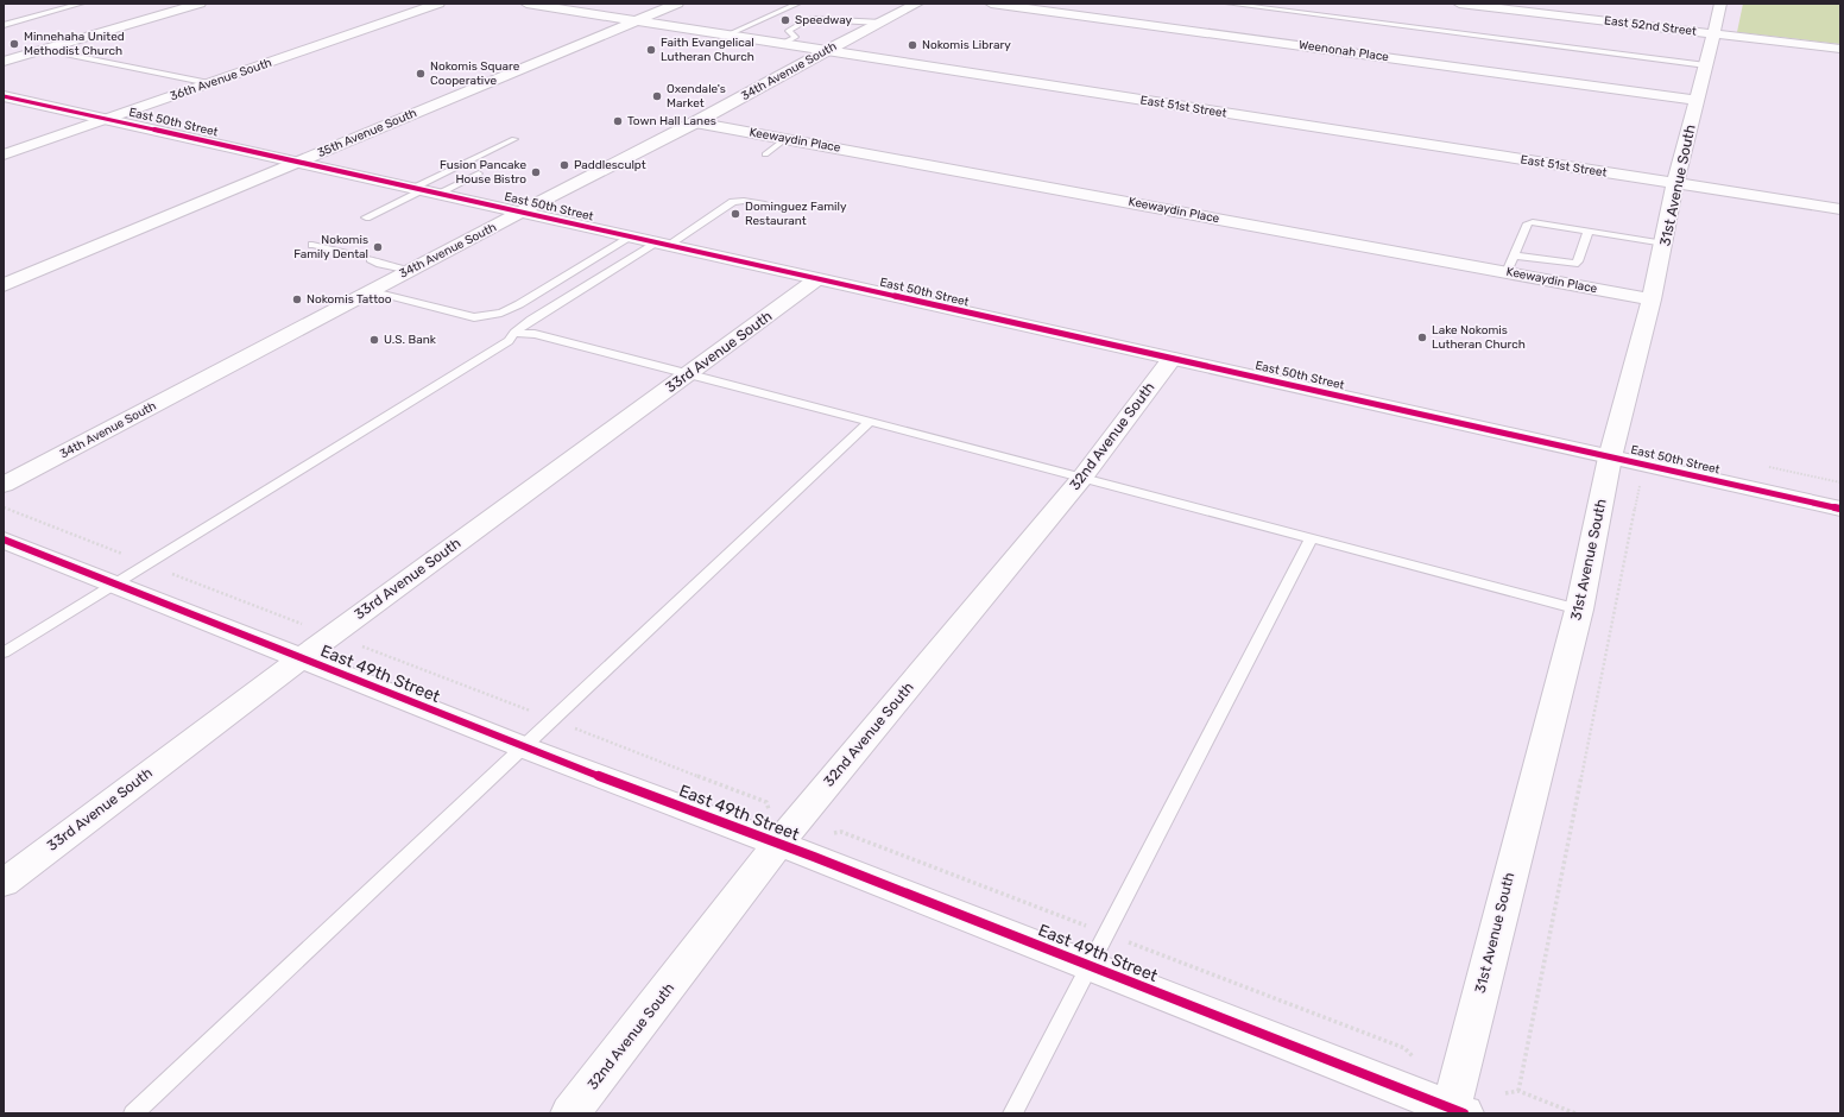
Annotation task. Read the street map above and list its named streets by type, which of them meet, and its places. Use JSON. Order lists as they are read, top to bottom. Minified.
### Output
{"streets":{"street":["East 52nd Street","Weenonah Place","34th Avenue South","36th Avenue South","East 51st Street","East 50th Street","35th Avenue South","Keewaydin Place","31st Avenue South","33rd Avenue South","32nd Avenue South","East 49th Street"]},"crossings":[["East 52nd Street","31st Avenue South"],["Weenonah Place","31st Avenue South"],["34th Avenue South","East 51st Street"],["34th Avenue South","East 50th Street"],["34th Avenue South","Keewaydin Place"],["36th Avenue South","East 50th Street"],["East 51st Street","35th Avenue South"],["East 51st Street","31st Avenue South"],["East 50th Street","35th Avenue South"],["East 50th Street","31st Avenue South"],["East 50th Street","33rd Avenue South"],["East 50th Street","32nd Avenue South"],["Keewaydin Place","31st Avenue South"],["31st Avenue South","East 49th Street"],["33rd Avenue South","East 49th Street"],["32nd Avenue South","East 49th Street"]],"places":["Speedway","Minnehaha United Methodist Church","Nokomis Library","Faith Evangelical Lutheran Church","Nokomis Square Cooperative","Oxendale's Market","Town Hall Lanes","Paddlesculpt","Fusion Pancake House Bistro","Dominguez Family Restaurant","Nokomis Family Dental","Nokomis Tattoo","Lake Nokomis Lutheran Church","U.S. Bank"]}
